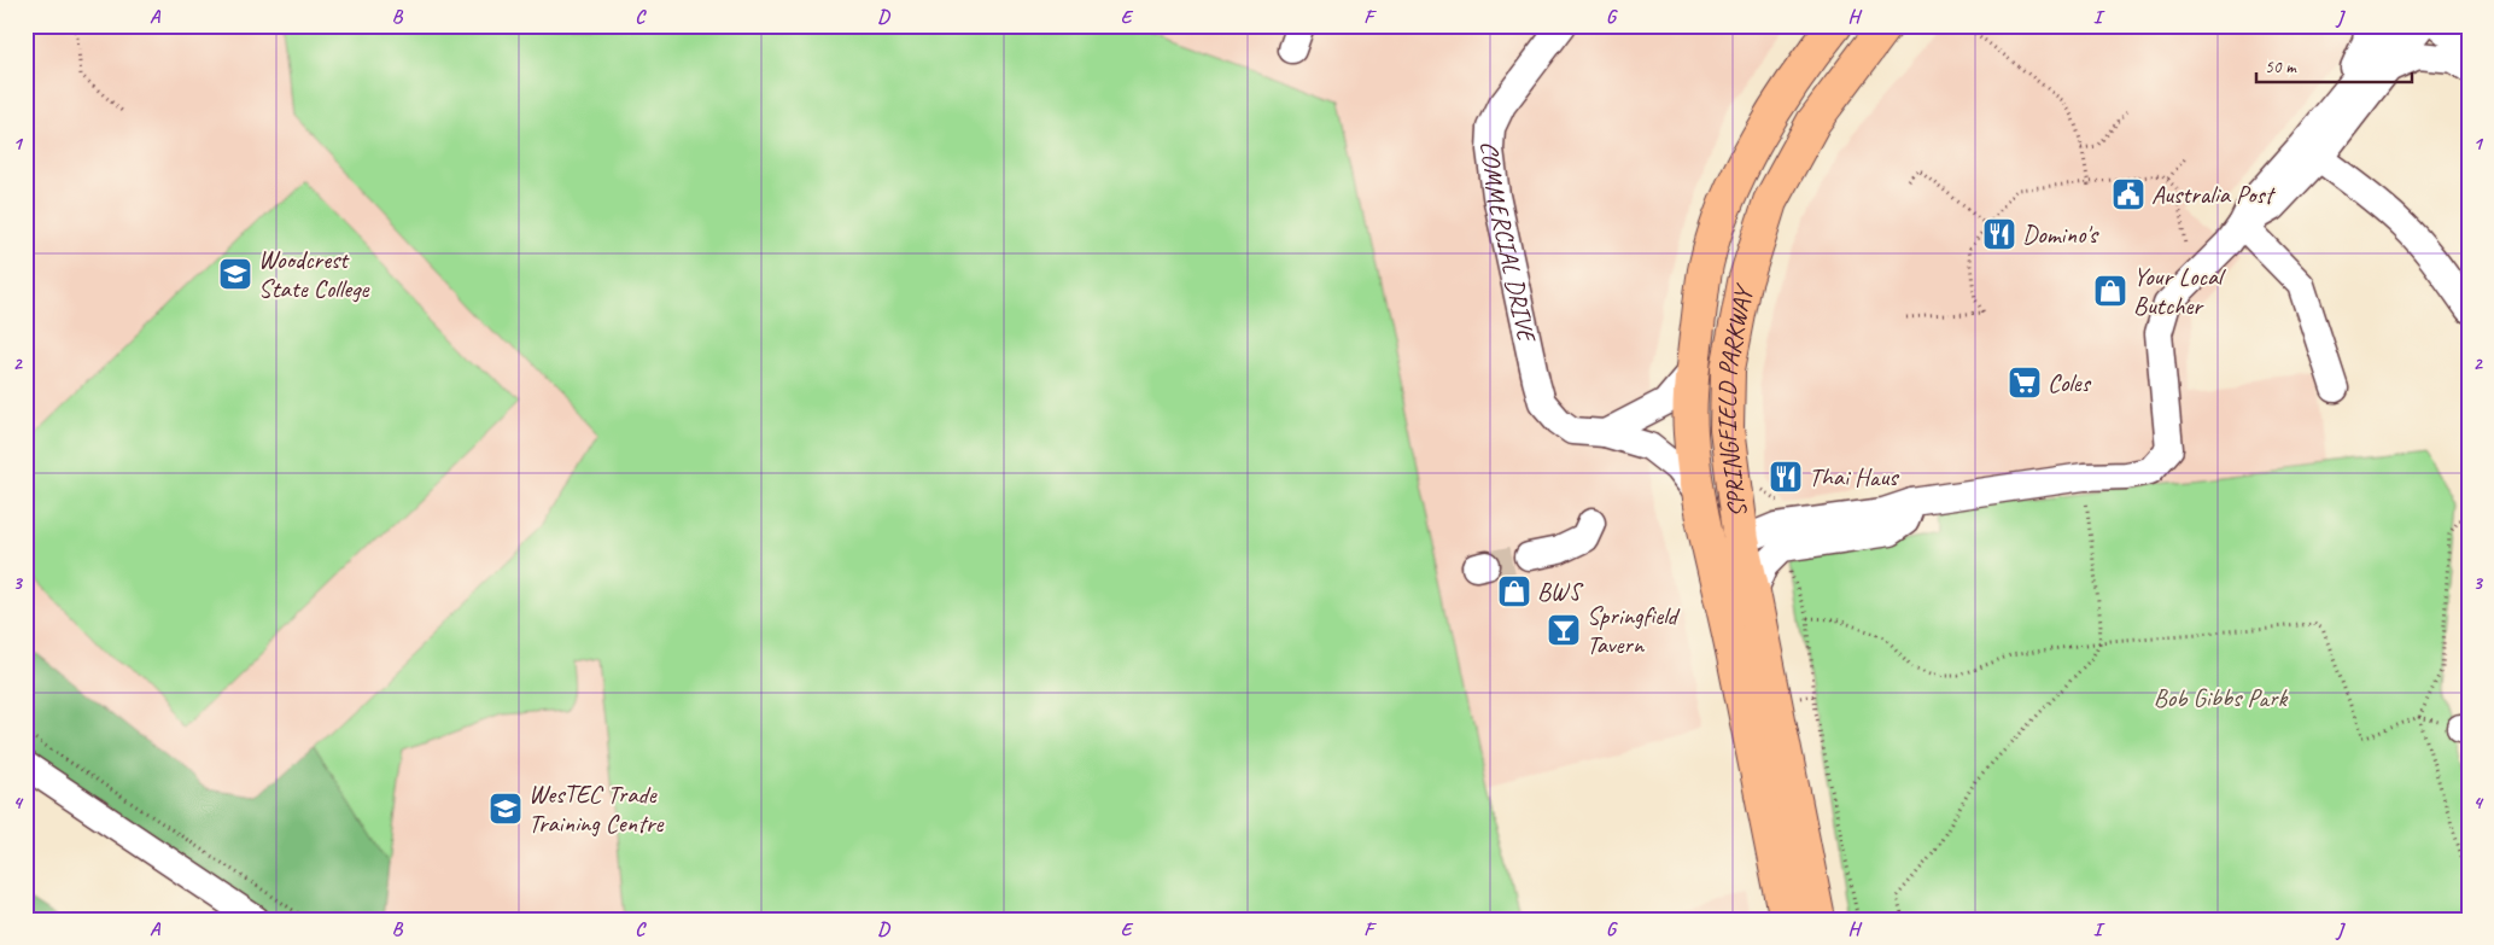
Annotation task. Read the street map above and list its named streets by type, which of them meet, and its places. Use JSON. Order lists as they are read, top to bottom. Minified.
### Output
{"streets":{"main road":["SPRINGFIELD PARKWAY"],"street":["COMMERCIAL DRIVE"]},"crossings":[["COMMERCIAL DRIVE","SPRINGFIELD PARKWAY"]],"parks":["Bob Gibbs Park"],"places":{"public building":["Australia Post"],"restaurant":["Domino's","Thai Haus"],"school or university":["Woodcrest State College","WesTEC Trade Training Centre"],"shop":["Your Local Butcher","BWS"],"supermarket":["Coles"],"bar":["Springfield Tavern"]},"scale_bar":"50 m","grid":{"columns":["A","B","C","D","E","F","G","H","I","J"],"rows":["1","2","3","4"]}}
